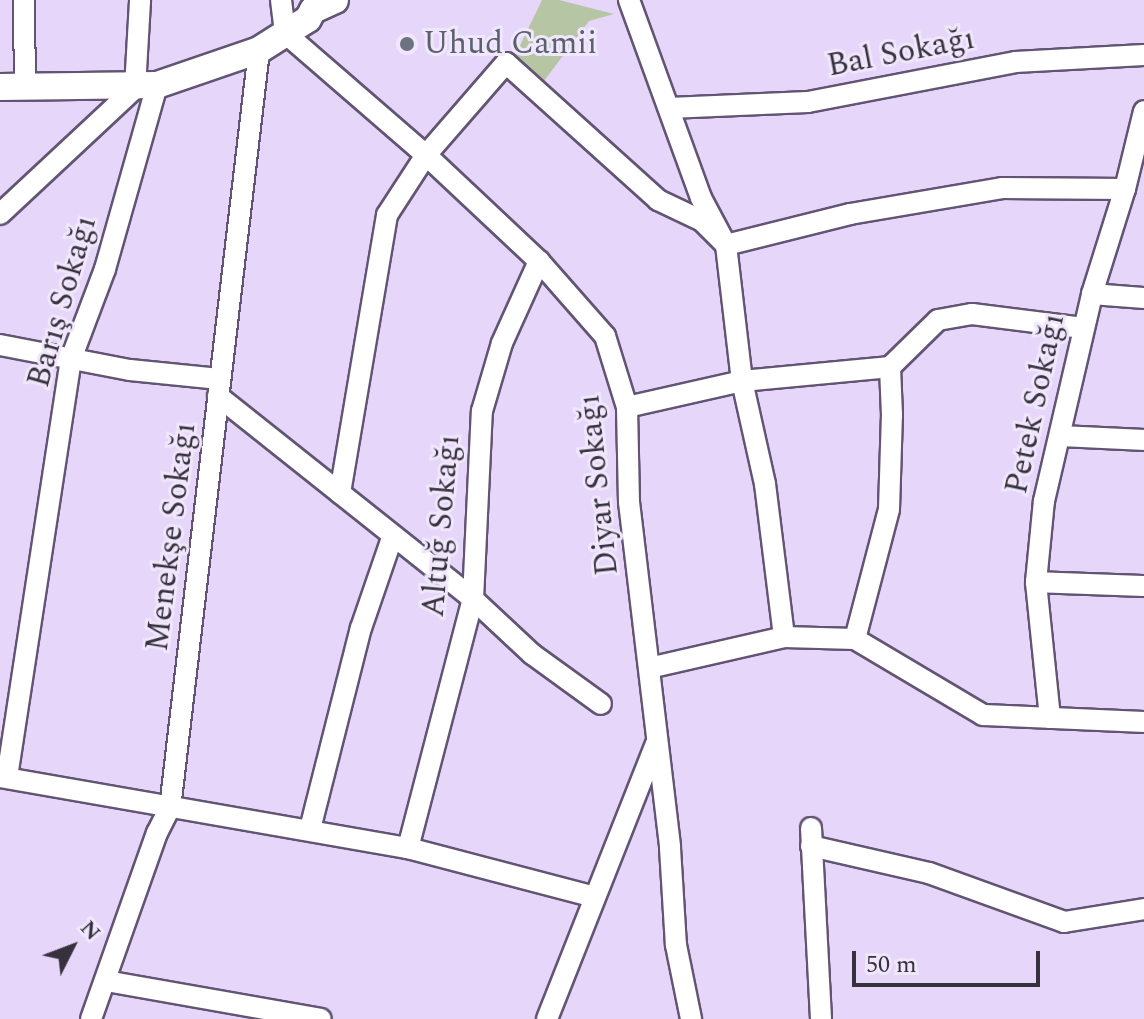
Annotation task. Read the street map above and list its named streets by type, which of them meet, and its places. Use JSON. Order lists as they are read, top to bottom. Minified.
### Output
{"streets":{"street":["Bal Sokağı","Barış Sokağı","Petek Sokağı","Diyar Sokağı","Altuğ Sokağı","Menekşe Sokağı"]},"crossings":[["Diyar Sokağı","Altuğ Sokağı"]],"places":["Uhud Camii"],"scale_bar":"50 m","north":"top right"}
